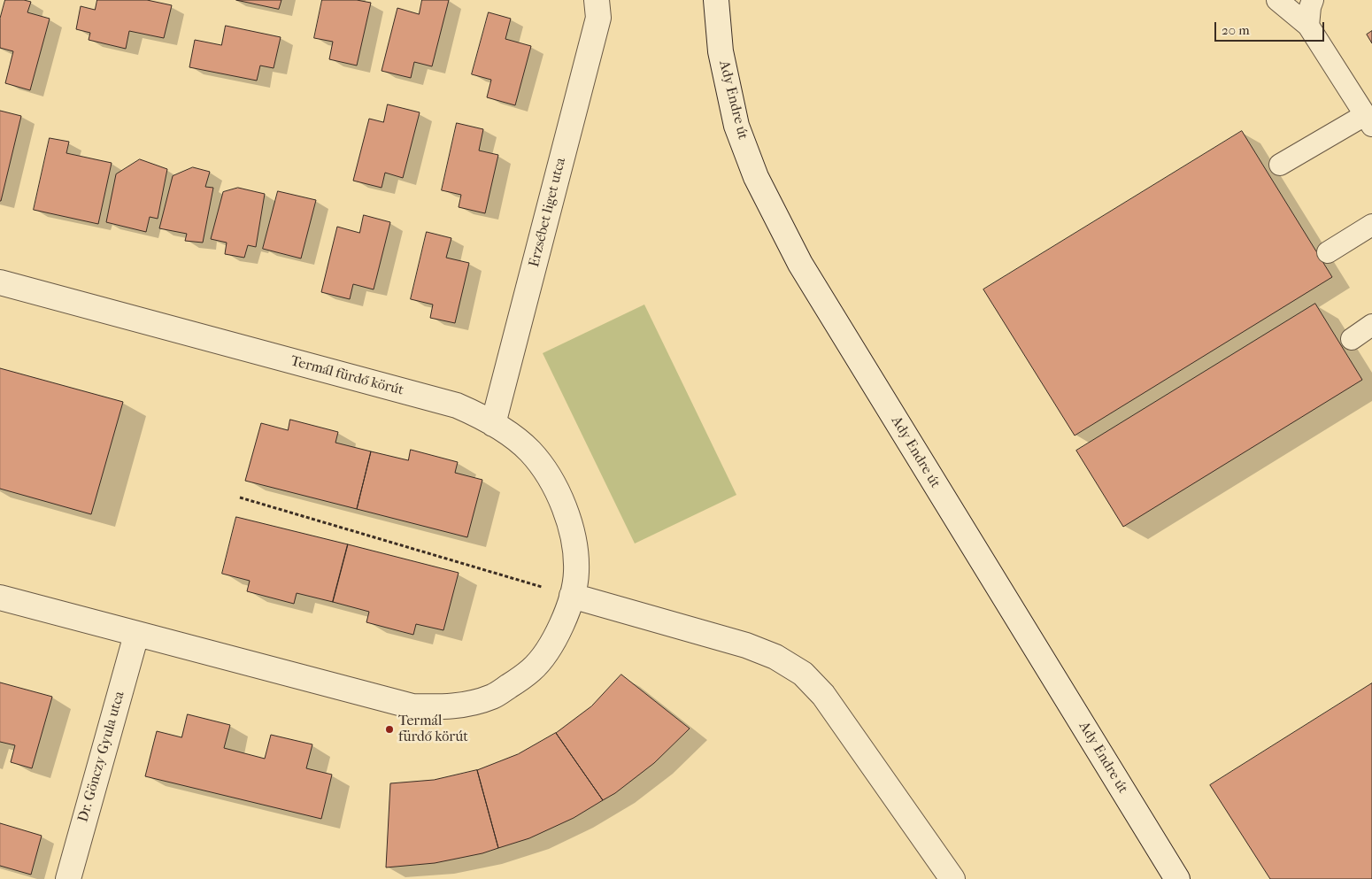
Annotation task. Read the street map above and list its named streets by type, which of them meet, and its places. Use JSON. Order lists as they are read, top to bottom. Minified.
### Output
{"streets":{"street":["Ady Endre út","Erzsébet liget utca","Termál fürdő körút","Dr. Gönczy Gyula utca"]},"crossings":[["Erzsébet liget utca","Termál fürdő körút"],["Termál fürdő körút","Dr. Gönczy Gyula utca"]],"places":["Termál fürdő körút"],"scale_bar":"20 m"}
